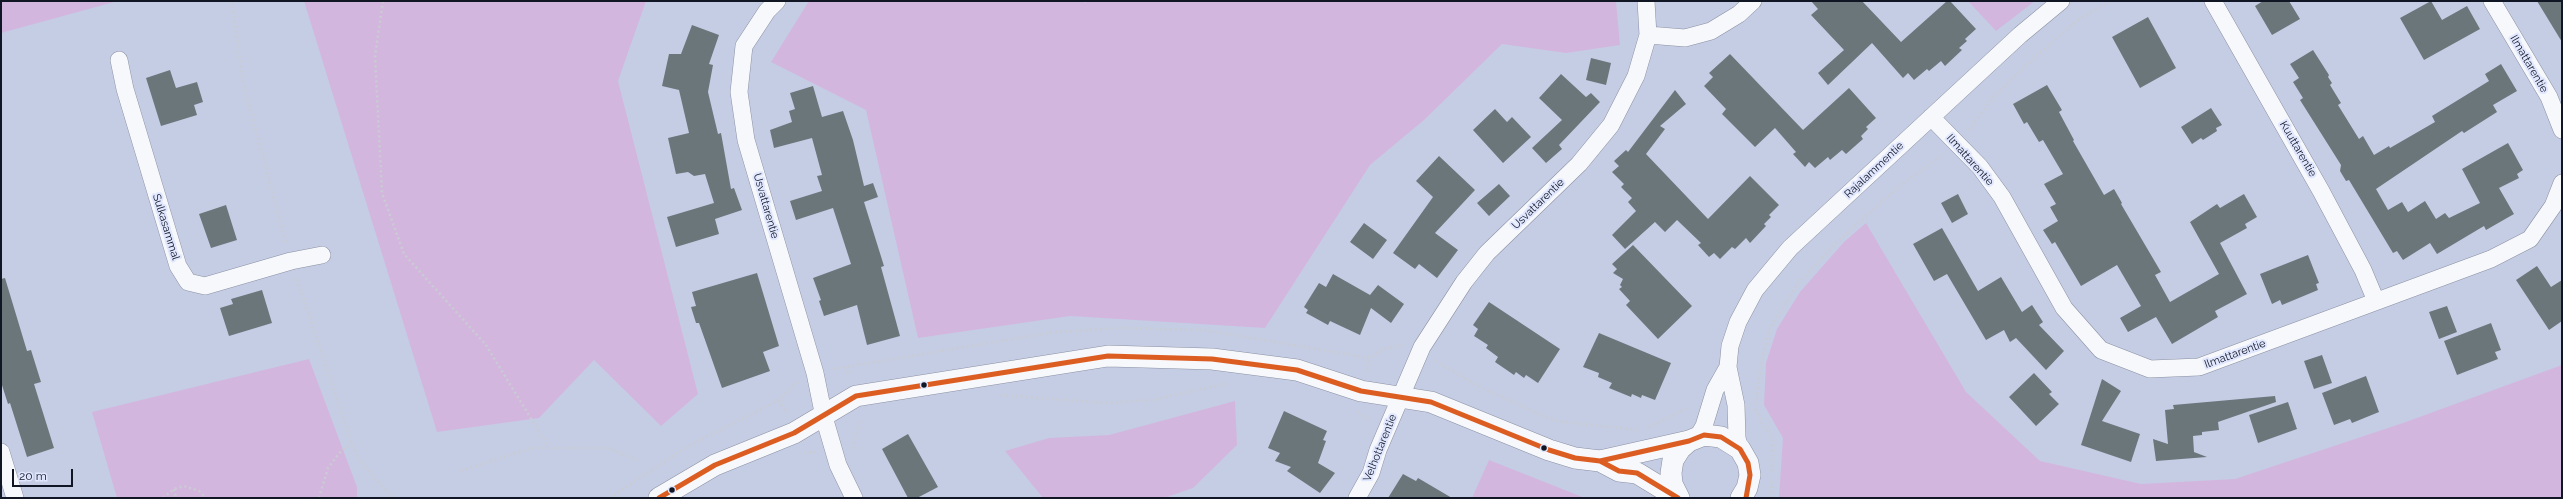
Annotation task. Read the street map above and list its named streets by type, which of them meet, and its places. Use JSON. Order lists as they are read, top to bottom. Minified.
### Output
{"streets":{"street":["Ilmattarentie","Kuuttarentie","Rajalammentie","Usvattarentie","Sulkasammal","Velhottarentie"]},"crossings":[["Ilmattarentie","Kuuttarentie"],["Ilmattarentie","Rajalammentie"],["Usvattarentie","Velhottarentie"]],"scale_bar":"20 m"}
